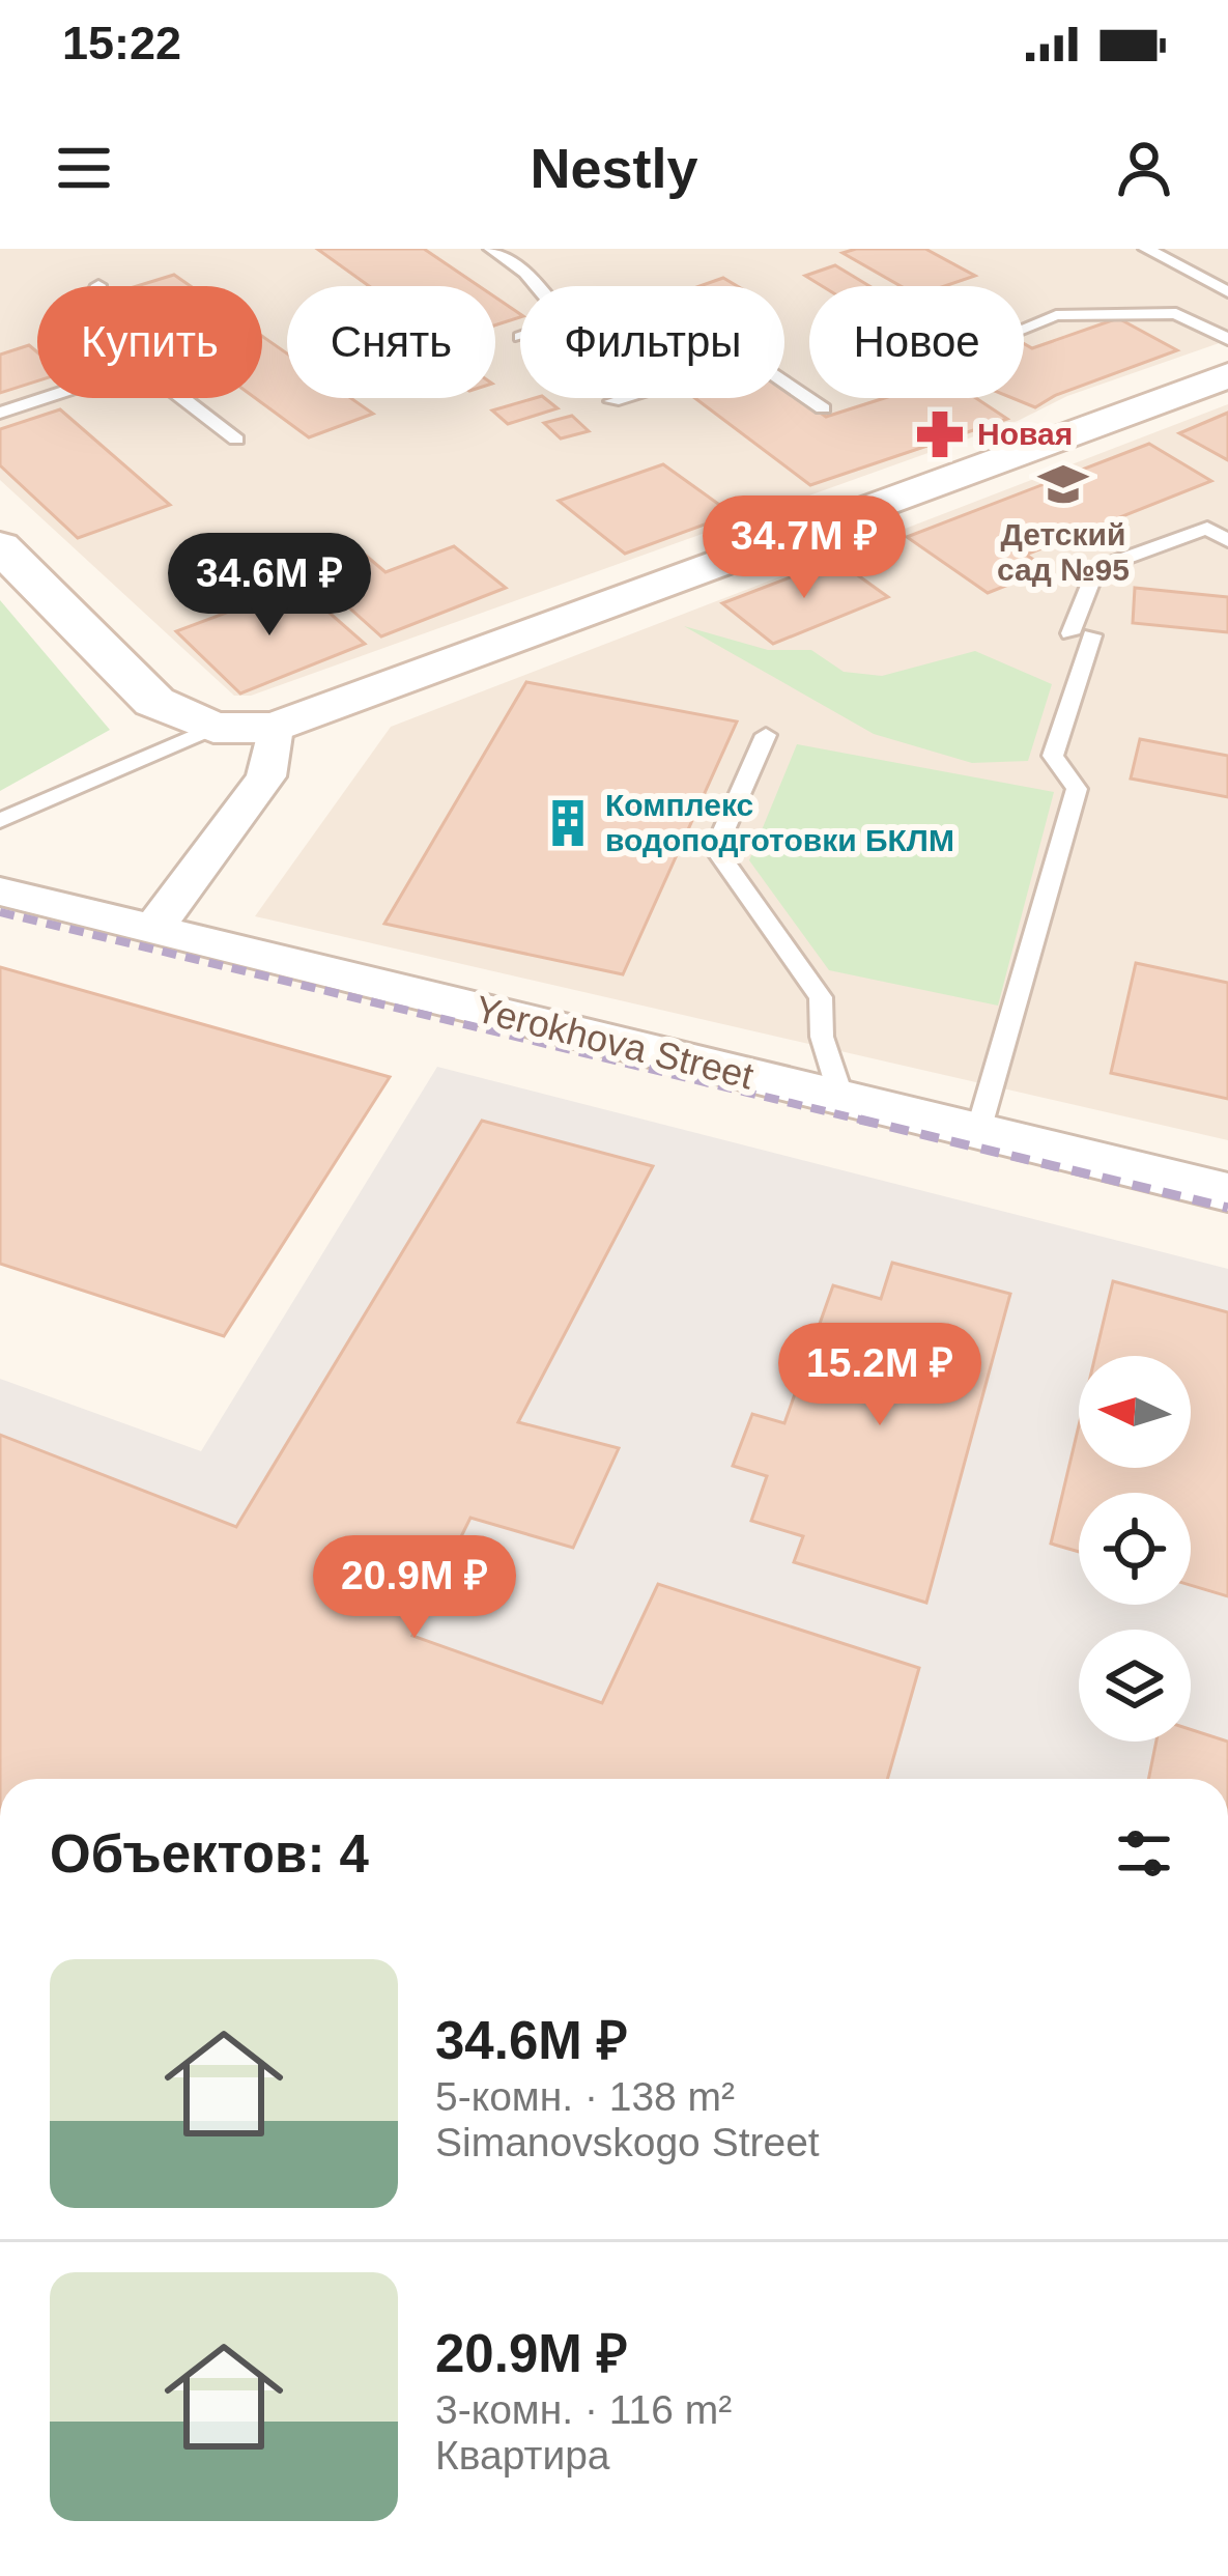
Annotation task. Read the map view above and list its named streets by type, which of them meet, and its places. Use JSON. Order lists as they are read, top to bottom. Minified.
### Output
{"streets":{"street":["Yerokhova Street"]},"places":{"pharmacy":["Новая"],"school or university":["Детский сад №95"],"building":["Комплекс водоподготовки БКЛМ"]},"north":"left","page":{"status":"15:22","header":"Nestly","chip":["Купить","Снять","Фильтры","Новое"],"price":["34.7M ₽","34.6M ₽","15.2M ₽","20.9M ₽"],"heading":"Объектов: 4","list":[{"name":"34.6M ₽","note":"5-комн. · 138 m² · Simanovskogo Street"},{"name":"20.9M ₽","note":"3-комн. · 116 m² · Квартира"}]}}
